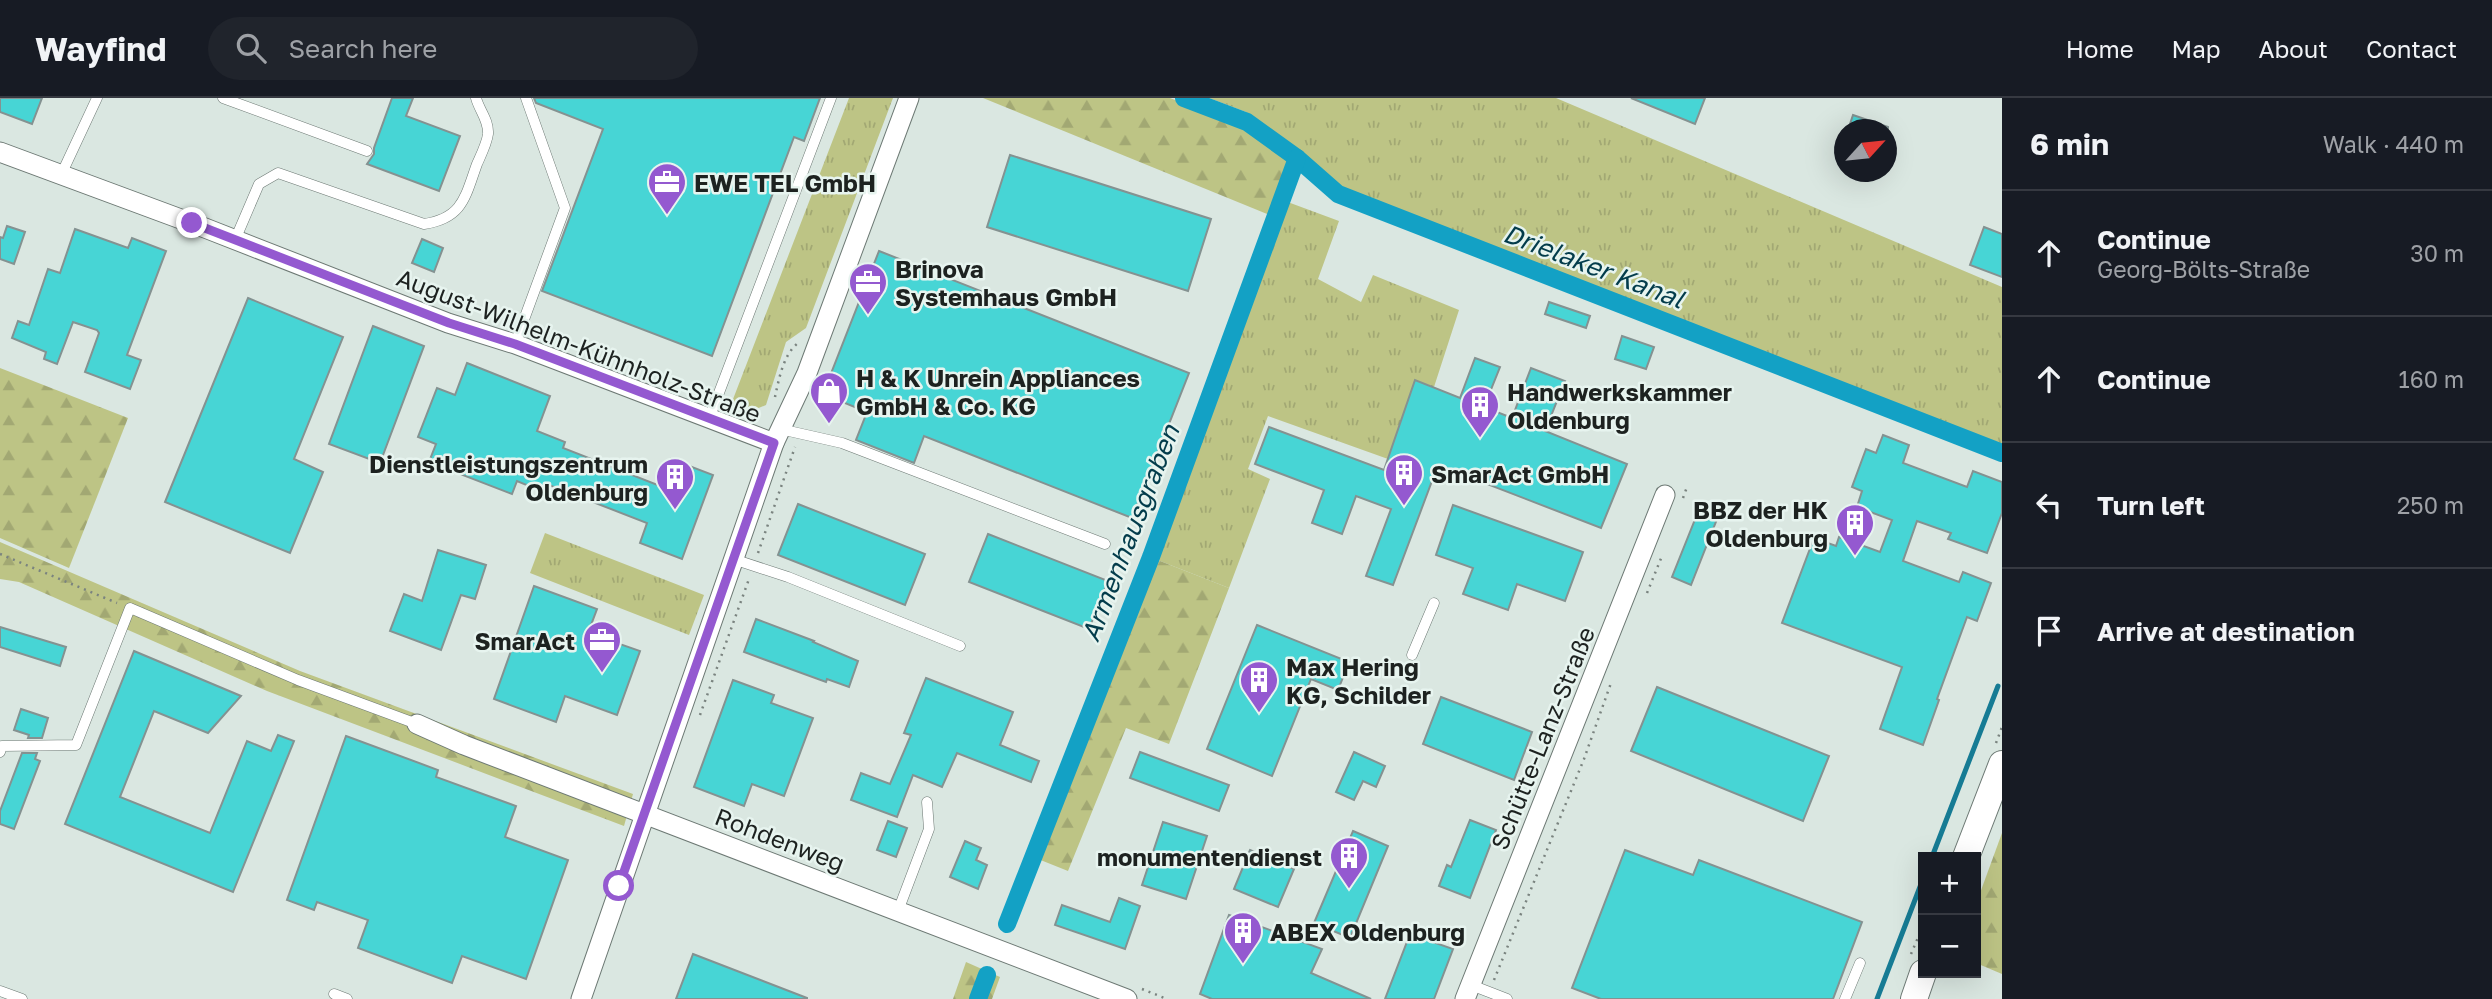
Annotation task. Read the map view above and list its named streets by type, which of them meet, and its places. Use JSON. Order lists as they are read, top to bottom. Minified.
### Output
{"streets":{"street":["August-Wilhelm-Kühnholz-Straße","Schütte-Lanz-Straße","Rohdenweg"]},"crossings":[["August-Wilhelm-Kühnholz-Straße","Rohdenweg"]],"water":["Drielaker Kanal","Armenhausgraben"],"places":{"office":["EWE TEL GmbH","Brinova Systemhaus GmbH","SmarAct"],"shop":["H & K Unrein Appliances GmbH & Co. KG"],"building":["Handwerkskammer Oldenburg","SmarAct GmbH","Dienstleistungszentrum Oldenburg","BBZ der HK Oldenburg","Max Hering KG, Schilder","monumentendienst","ABEX Oldenburg"]},"north":"top right","page":{"header":"Wayfind","search":"Search here","nav":["Home","Map","About","Contact"],"heading":["6 min","Walk · 440 m"],"list":[["Continue","Georg-Bölts-Straße","30 m"],["Continue","160 m"],["Turn left","250 m"],"Arrive at destination"],"map_buttons":["+","−"]}}
